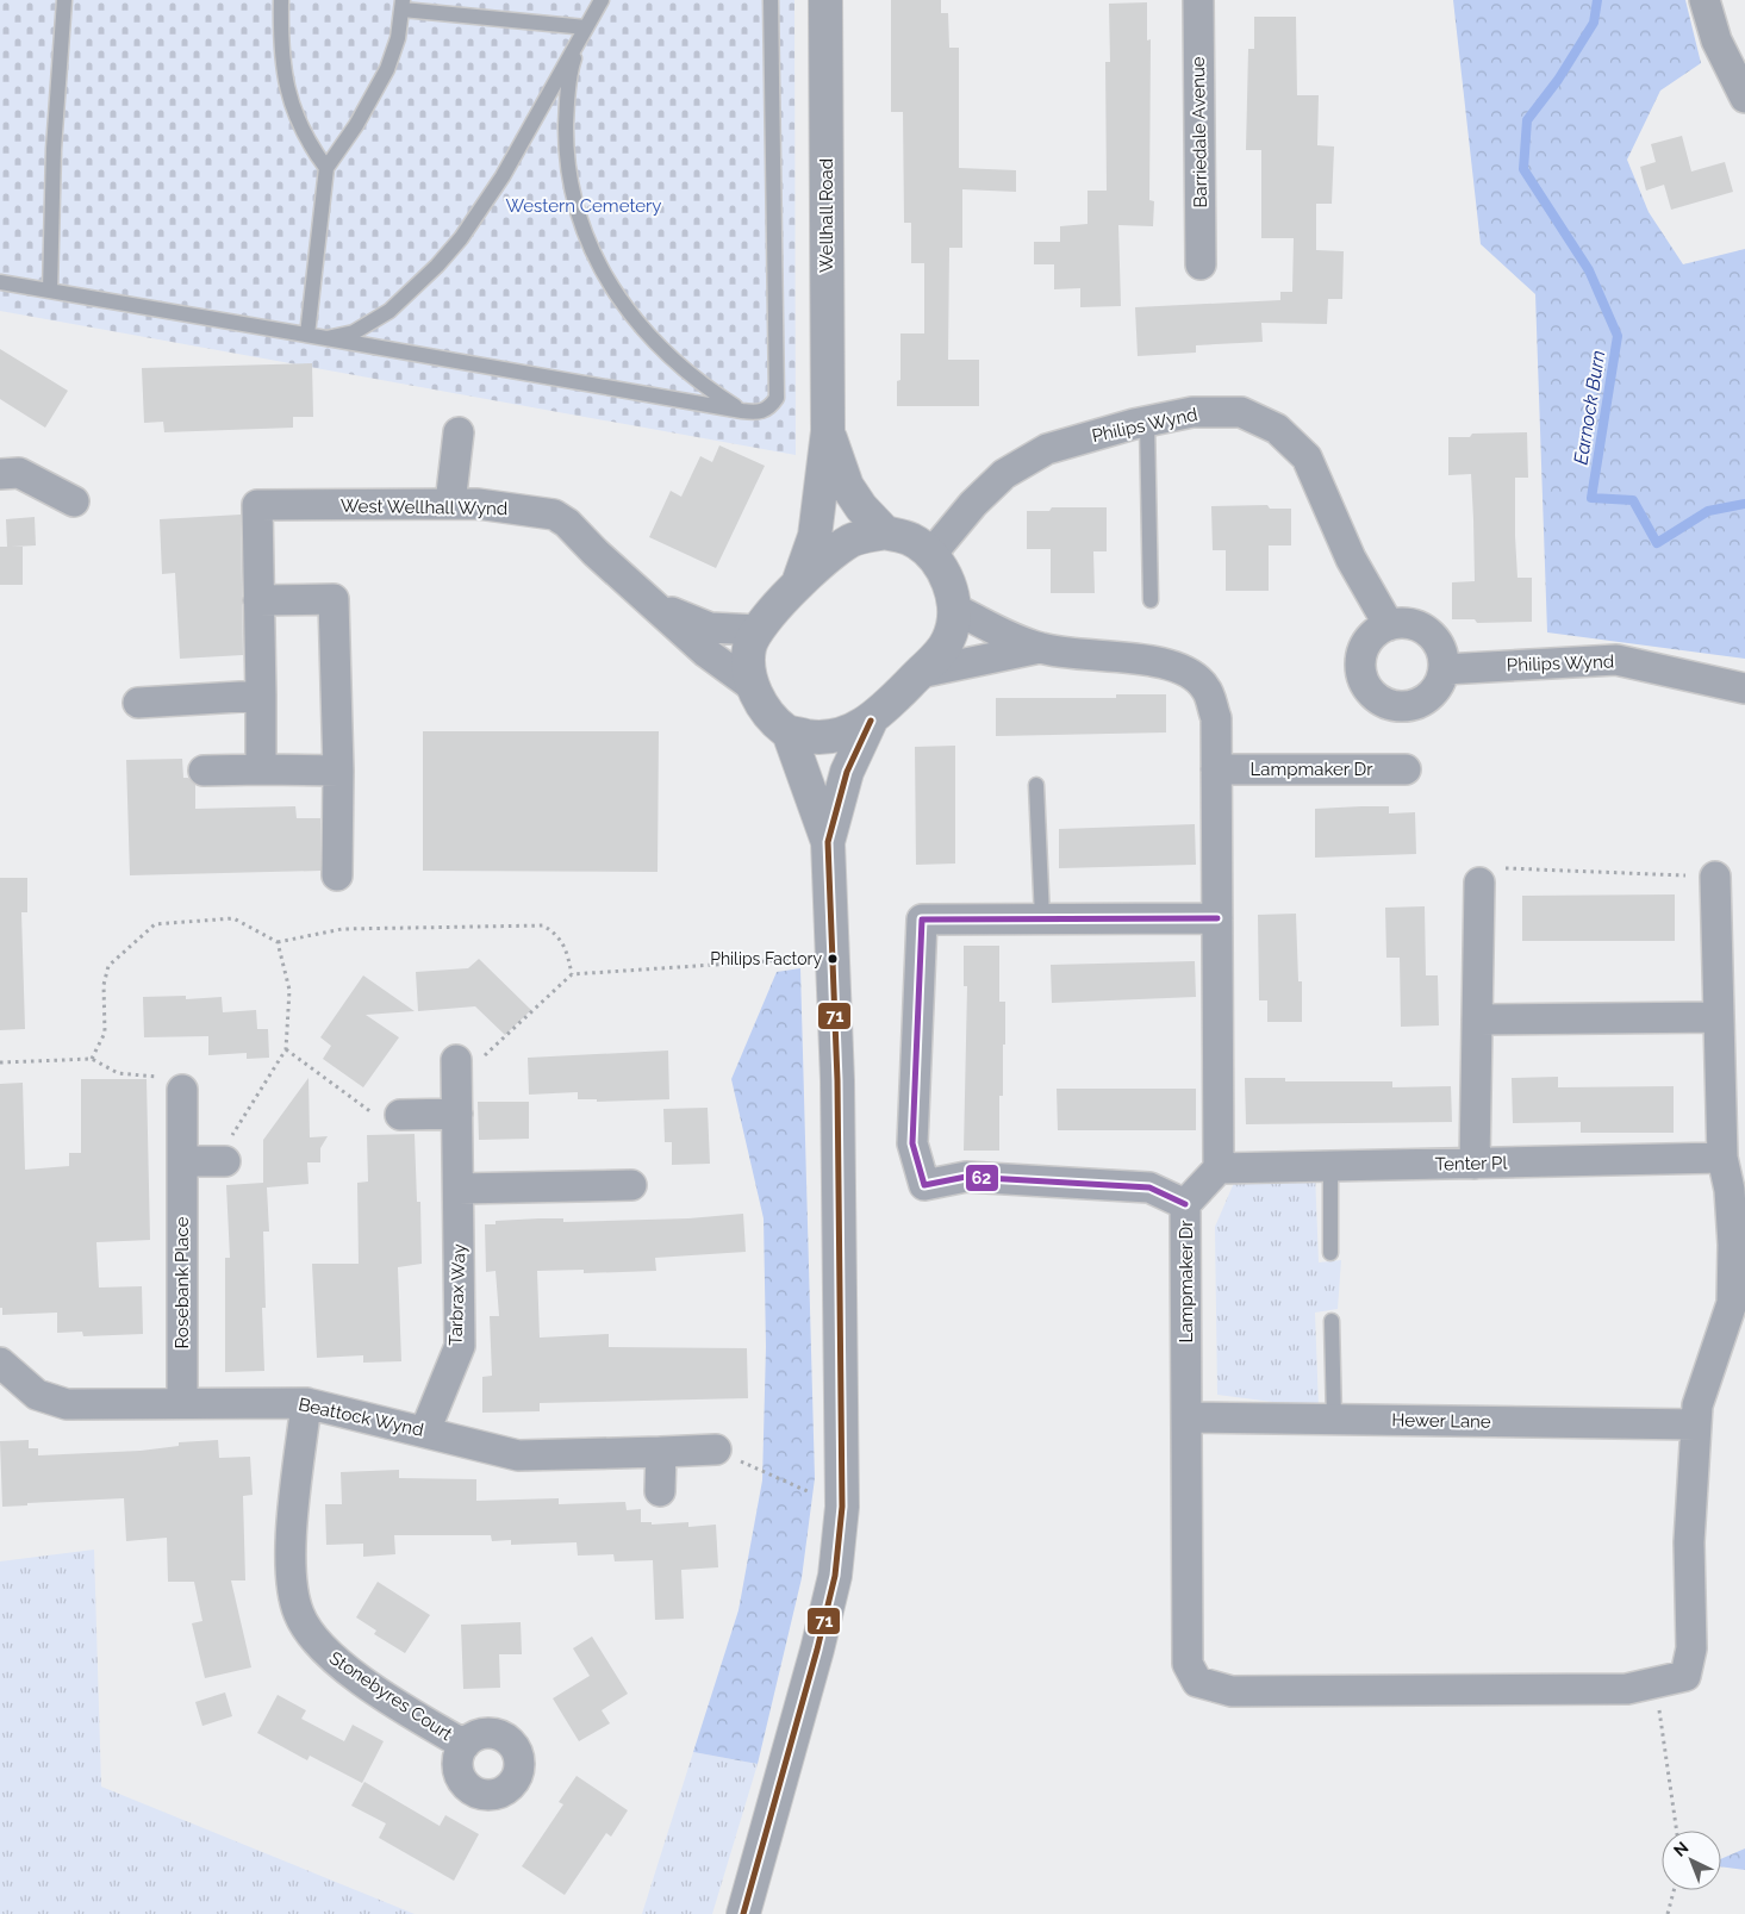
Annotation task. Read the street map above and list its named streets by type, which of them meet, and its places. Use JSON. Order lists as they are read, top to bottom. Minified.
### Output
{"streets":{"street":["Barriedale Avenue","Wellhall Road","Philips Wynd","West Wellhall Wynd","Lampmaker Dr","Tenter Pl","Rosebank Place","Tarbrax Way","Beattock Wynd","Hewer Lane","Stonebyres Court"]},"crossings":[["Wellhall Road","Philips Wynd"],["Wellhall Road","West Wellhall Wynd"],["Philips Wynd","West Wellhall Wynd"],["Lampmaker Dr","Tenter Pl"],["Lampmaker Dr","Hewer Lane"],["Rosebank Place","Beattock Wynd"],["Tarbrax Way","Beattock Wynd"],["Beattock Wynd","Stonebyres Court"]],"water":["Earnock Burn"],"parks":["Western Cemetery"],"places":["Philips Factory"],"lines":["transit line 71","transit line 62"],"north":"top left"}
